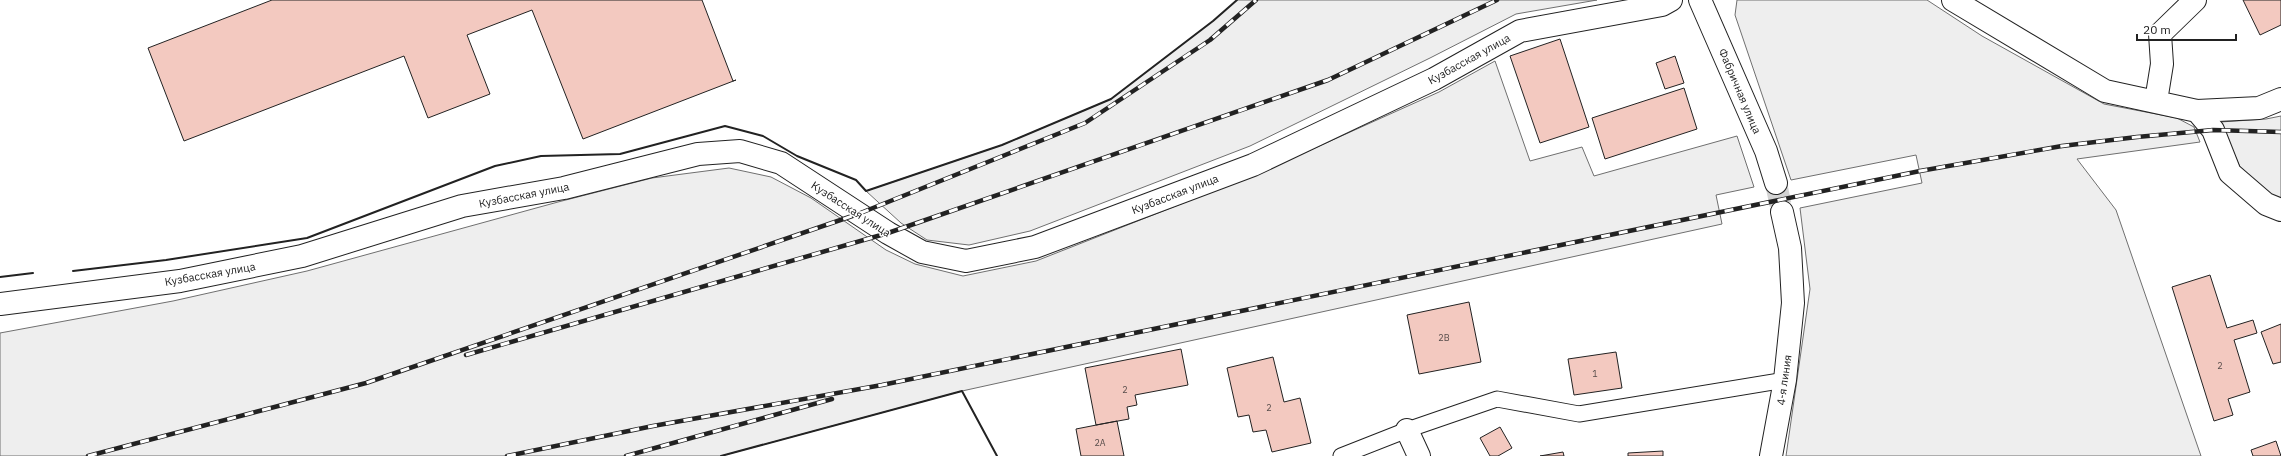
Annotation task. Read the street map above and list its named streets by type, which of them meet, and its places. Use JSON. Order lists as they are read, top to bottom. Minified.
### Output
{"streets":{"street":["Кузбасская улица","Фабричная улица","4-я линия"]},"house_numbers":["2В","2","1","2","2","2А"],"scale_bar":"20 m"}
